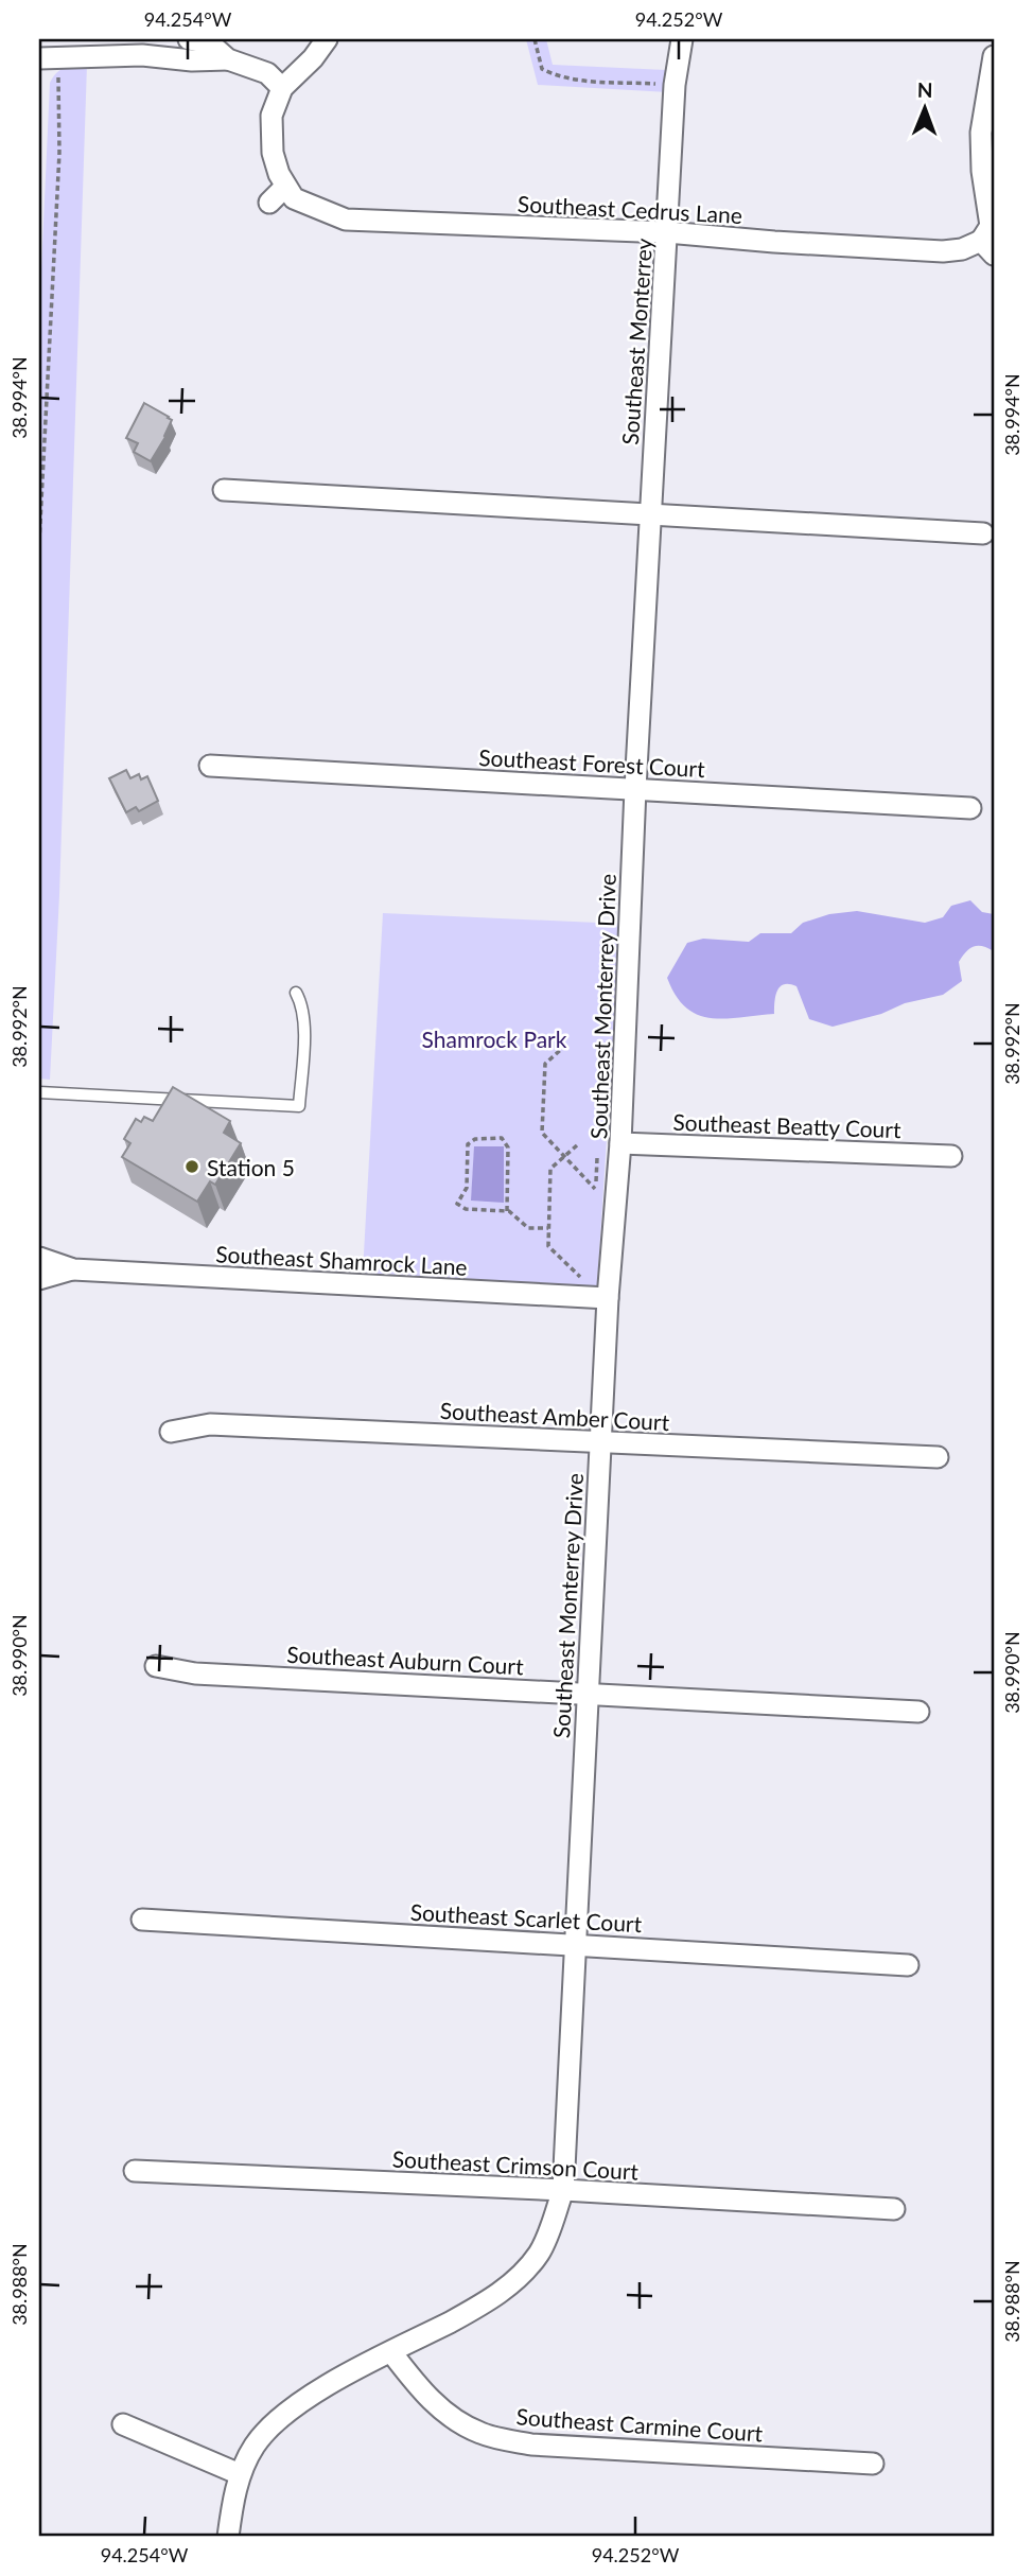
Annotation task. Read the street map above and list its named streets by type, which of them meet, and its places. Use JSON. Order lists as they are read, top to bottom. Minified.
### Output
{"streets":{"street":["Southeast Cedrus Lane","Southeast Monterrey","Southeast Forest Court","Southeast Monterrey Drive","Southeast Beatty Court","Southeast Shamrock Lane","Southeast Amber Court","Southeast Auburn Court","Southeast Scarlet Court","Southeast Crimson Court","Southeast Carmine Court"]},"crossings":[["Southeast Cedrus Lane","Southeast Monterrey"],["Southeast Monterrey","Southeast Monterrey Drive"],["Southeast Forest Court","Southeast Monterrey Drive"],["Southeast Monterrey Drive","Southeast Beatty Court"],["Southeast Monterrey Drive","Southeast Shamrock Lane"],["Southeast Monterrey Drive","Southeast Amber Court"],["Southeast Monterrey Drive","Southeast Auburn Court"],["Southeast Monterrey Drive","Southeast Scarlet Court"],["Southeast Monterrey Drive","Southeast Crimson Court"],["Southeast Monterrey Drive","Southeast Carmine Court"]],"parks":["Shamrock Park"],"places":["Station 5"],"north":"top","coordinates":["94.254°W","94.252°W","38.994°N","38.992°N","38.990°N","38.988°N"]}
